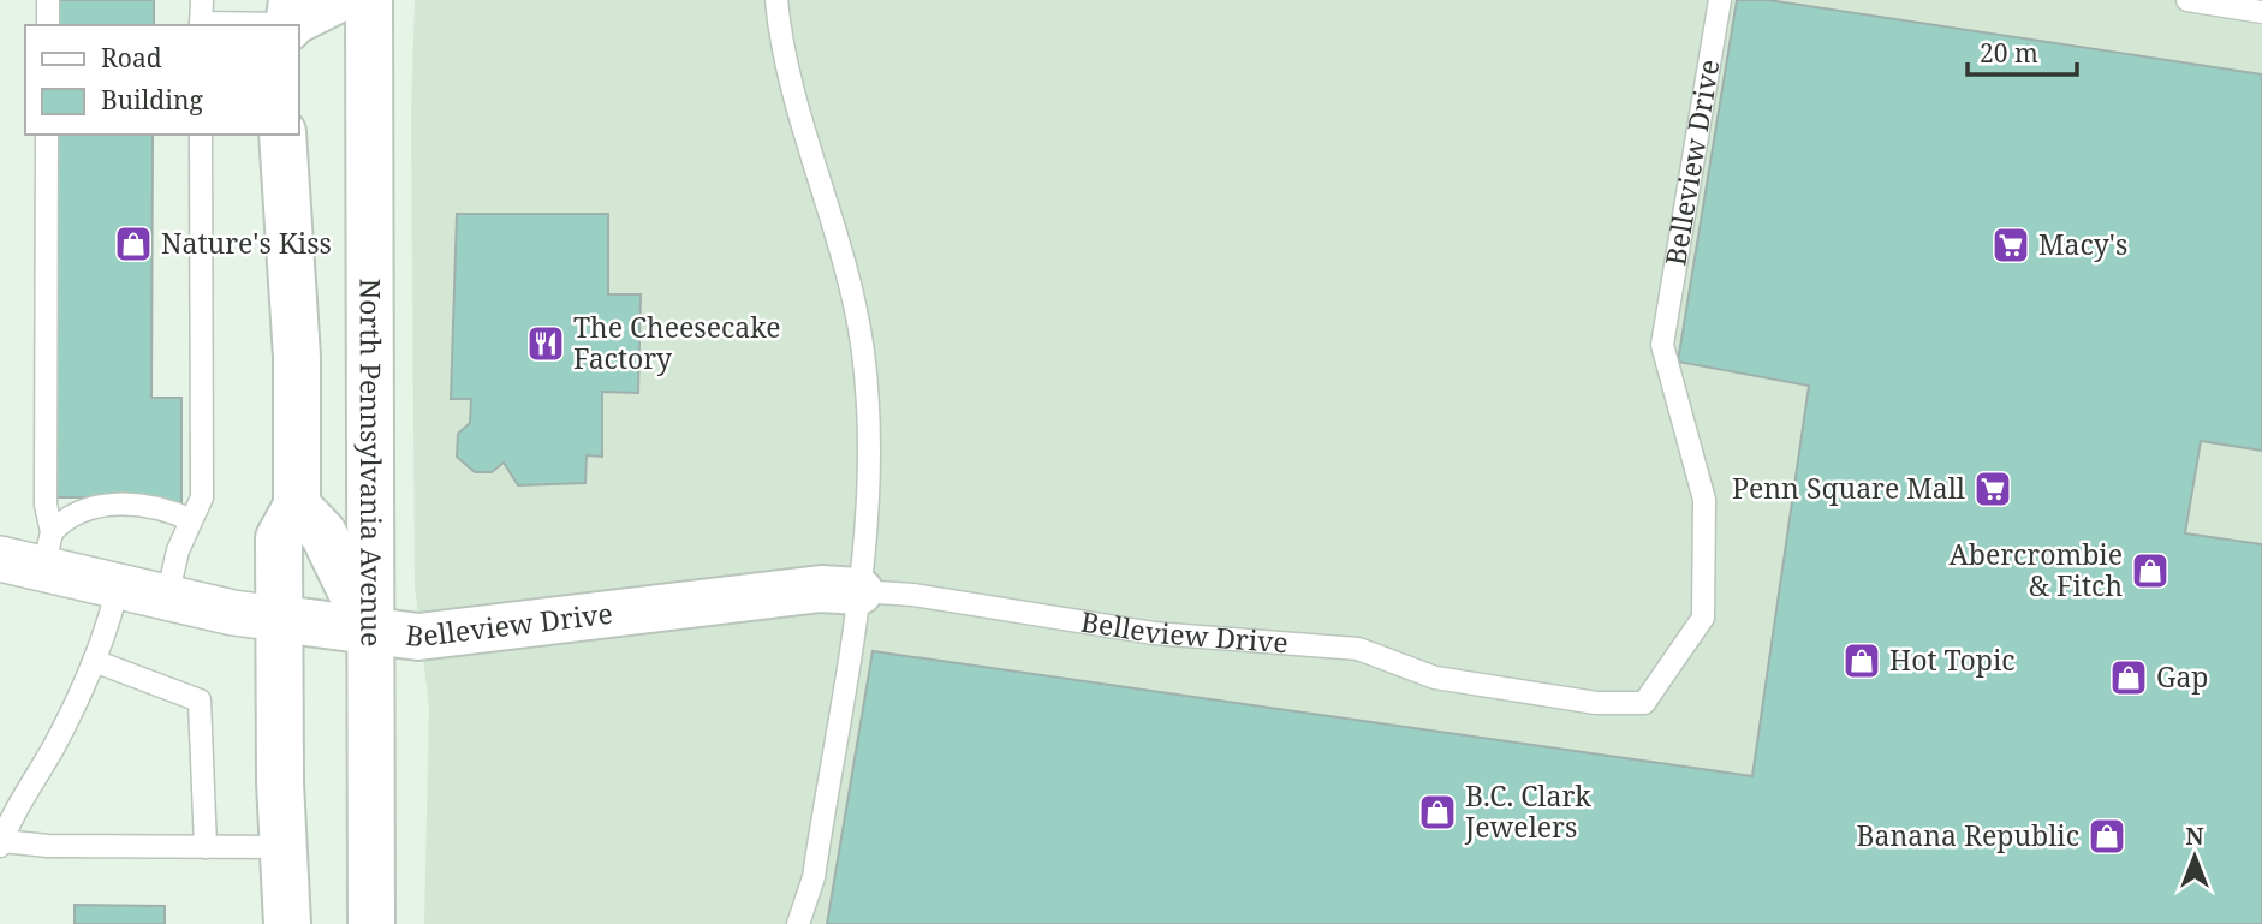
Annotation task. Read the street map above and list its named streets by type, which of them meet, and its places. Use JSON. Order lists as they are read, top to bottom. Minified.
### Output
{"streets":{"main road":["Belleview Drive","North Pennsylvania Avenue"]},"crossings":[["Belleview Drive","North Pennsylvania Avenue"]],"places":{"shop":["Nature's Kiss","Abercrombie & Fitch","Hot Topic","Gap","B.C. Clark Jewelers","Banana Republic"],"supermarket":["Macy's","Penn Square Mall"],"restaurant":["The Cheesecake Factory"]},"legend":["Road","Building"],"scale_bar":"20 m","north":"top"}
